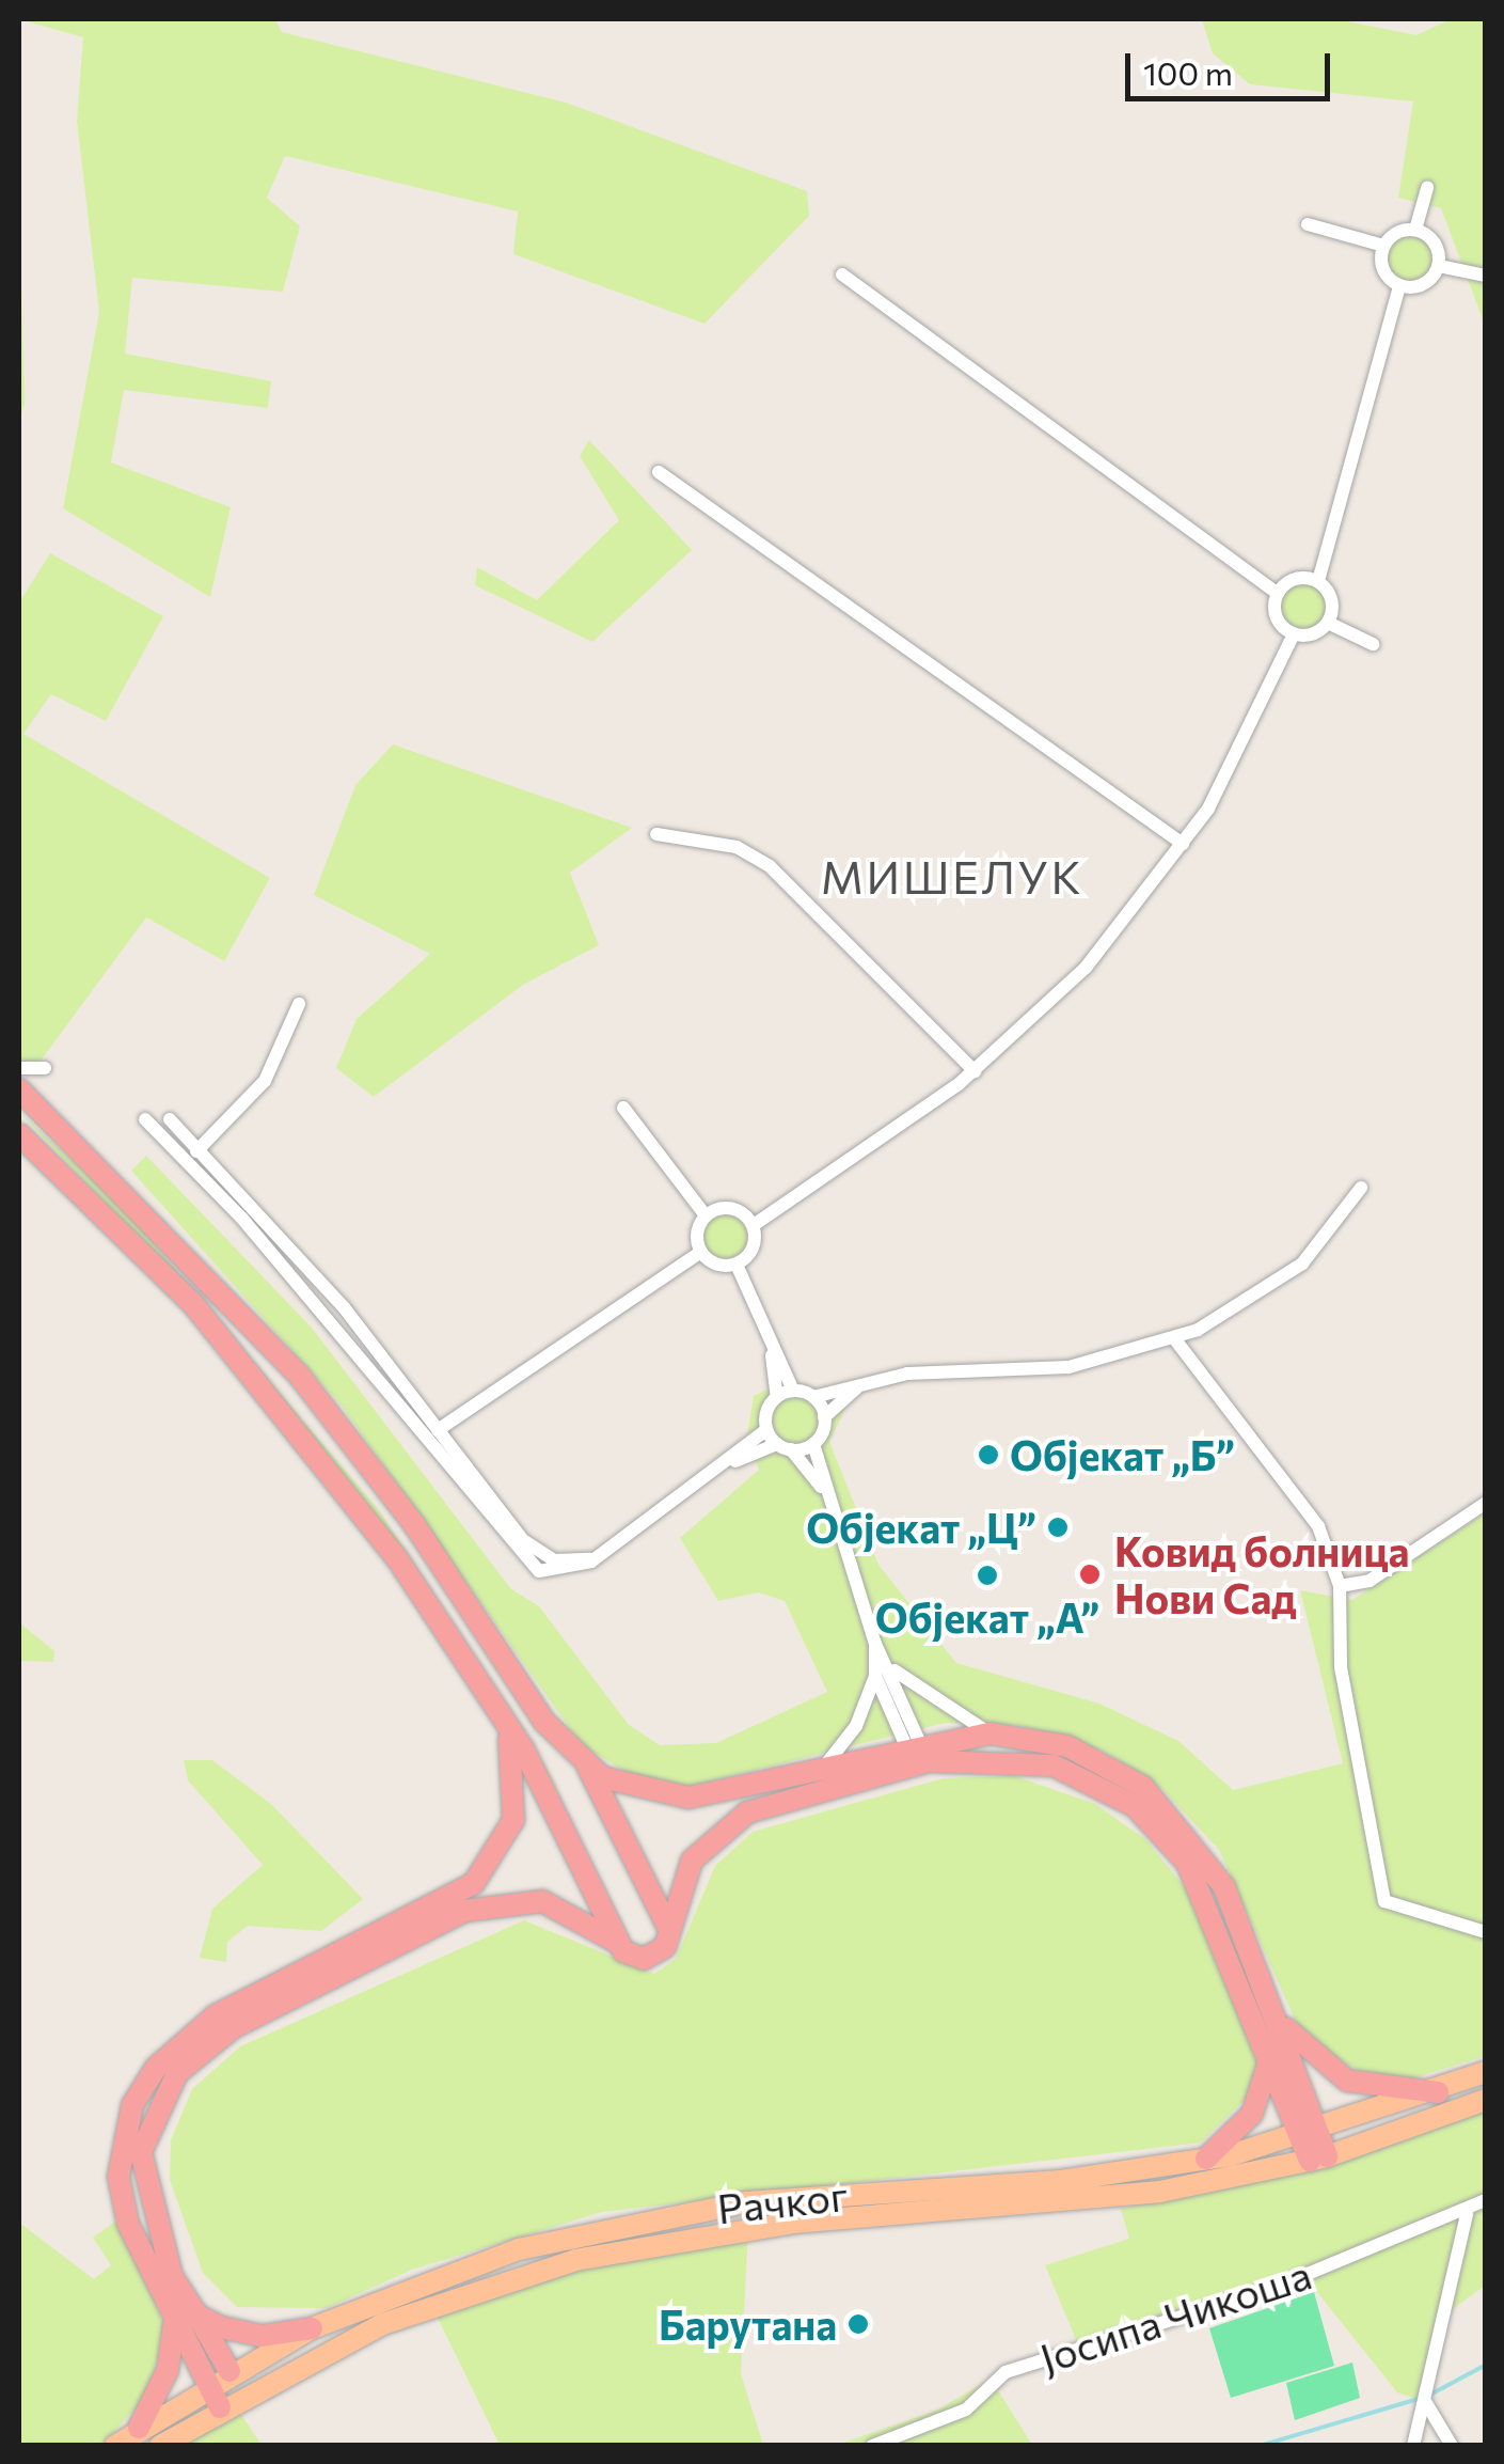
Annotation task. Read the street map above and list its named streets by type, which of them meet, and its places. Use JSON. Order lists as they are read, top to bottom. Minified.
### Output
{"streets":{"main road":["Рачког"],"street":["Јосипа Чикоша"]},"districts":["МИШЕЛУК"],"places":["Објекат „Б”","Објекат „Ц”","Ковид болница Нови Сад","Објекат „А”","Барутана"],"scale_bar":"100 m"}
